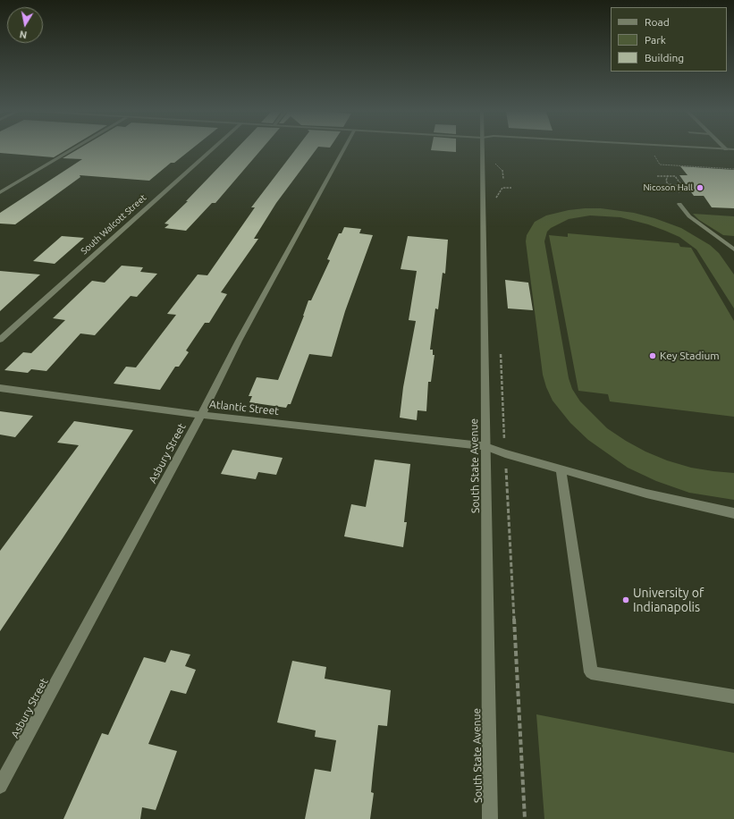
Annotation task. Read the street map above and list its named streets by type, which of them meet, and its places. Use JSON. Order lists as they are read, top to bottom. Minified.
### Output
{"streets":{"street":["South Walcott Street","Atlantic Street","Asbury Street","South State Avenue"]},"crossings":[["Atlantic Street","Asbury Street"],["Atlantic Street","South State Avenue"]],"places":["Nicoson Hall","Key Stadium","University of Indianapolis"],"legend":["Road","Park","Building"],"north":"bottom"}
